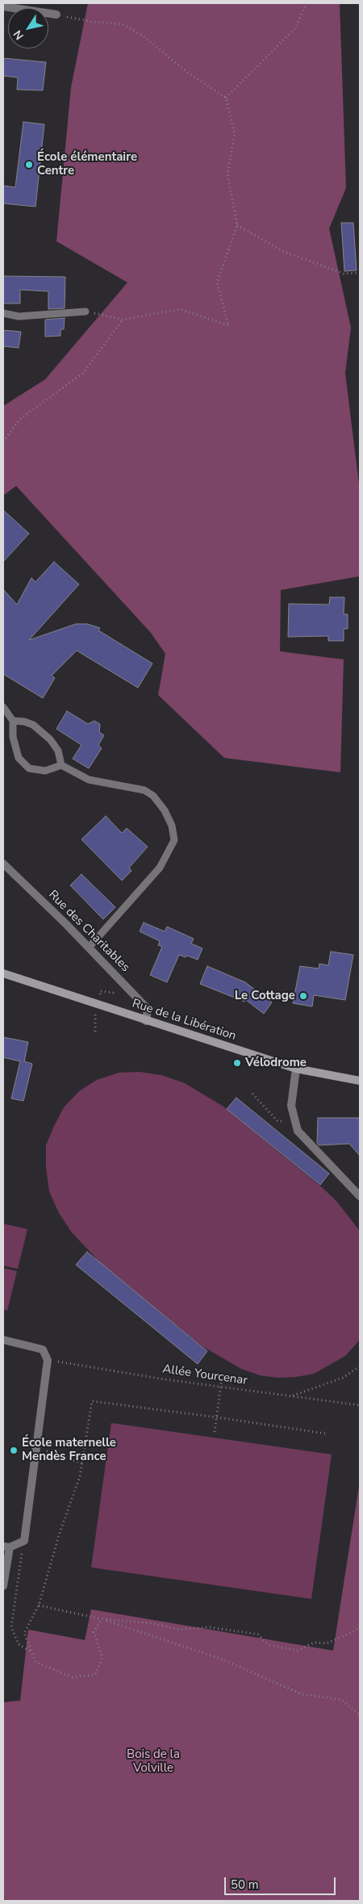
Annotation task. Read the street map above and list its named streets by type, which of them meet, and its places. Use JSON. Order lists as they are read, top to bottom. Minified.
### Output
{"streets":{"main road":["Rue de la Libération"],"street":["Rue des Charitables"],"path":["Allée Yourcenar"]},"crossings":[["Rue des Charitables","Rue de la Libération"]],"parks":["Bois de la Volville"],"places":["École élémentaire Centre","Le Cottage","Vélodrome","École maternelle Mendès France"],"scale_bar":"50 m","north":"bottom left"}
